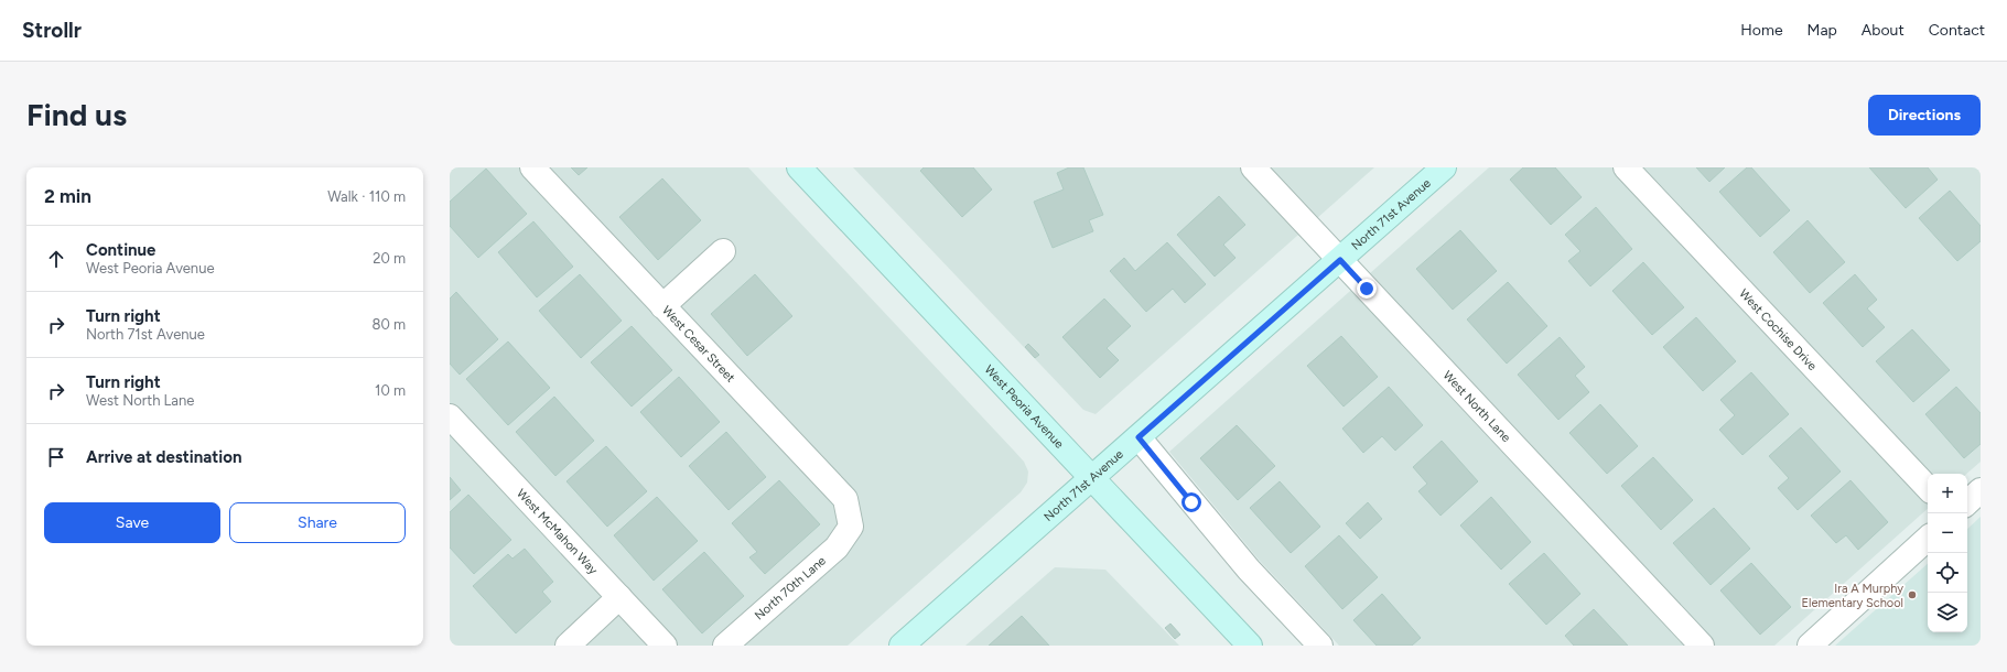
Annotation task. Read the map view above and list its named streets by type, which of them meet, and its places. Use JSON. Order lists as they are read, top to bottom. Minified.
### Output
{"streets":{"street":["North 71st Avenue","West Cochise Drive","West Cesar Street","West Peoria Avenue","West North Lane","West McMahon Way","North 70th Lane"]},"crossings":[["North 71st Avenue","West Peoria Avenue"],["North 71st Avenue","West North Lane"],["West Cesar Street","North 70th Lane"]],"places":["Ira A Murphy Elementary School"],"page":{"header":"Strollr","nav":["Home","Map","About","Contact"],"buttons":["Directions",["Save","Share"]],"title":"Find us","heading":["2 min","Walk · 110 m"],"list":[["Continue","West Peoria Avenue","20 m"],["Turn right","North 71st Avenue","80 m"],["Turn right","West North Lane","10 m"],"Arrive at destination"],"map_buttons":["+","−"]}}
